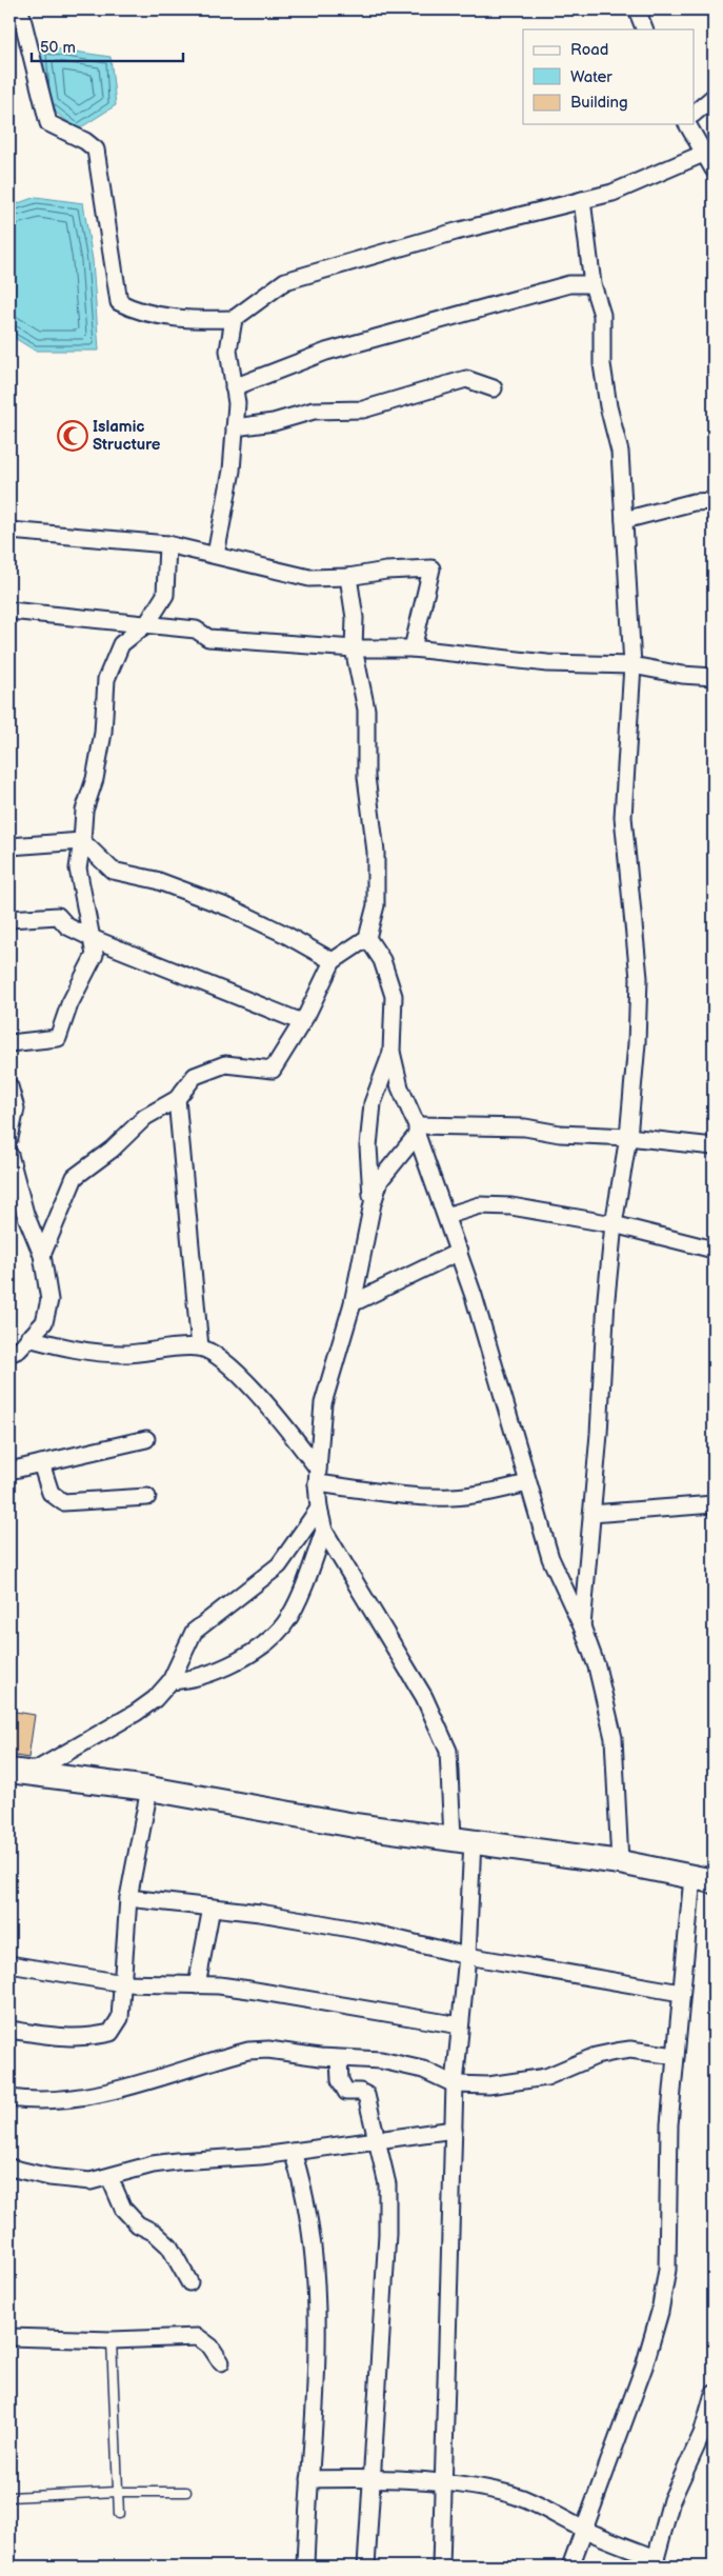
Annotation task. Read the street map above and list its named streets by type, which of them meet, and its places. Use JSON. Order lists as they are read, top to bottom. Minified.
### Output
{"places":{"mosque":["Islamic Structure"]},"legend":["Road","Water","Building"],"scale_bar":"50 m"}
